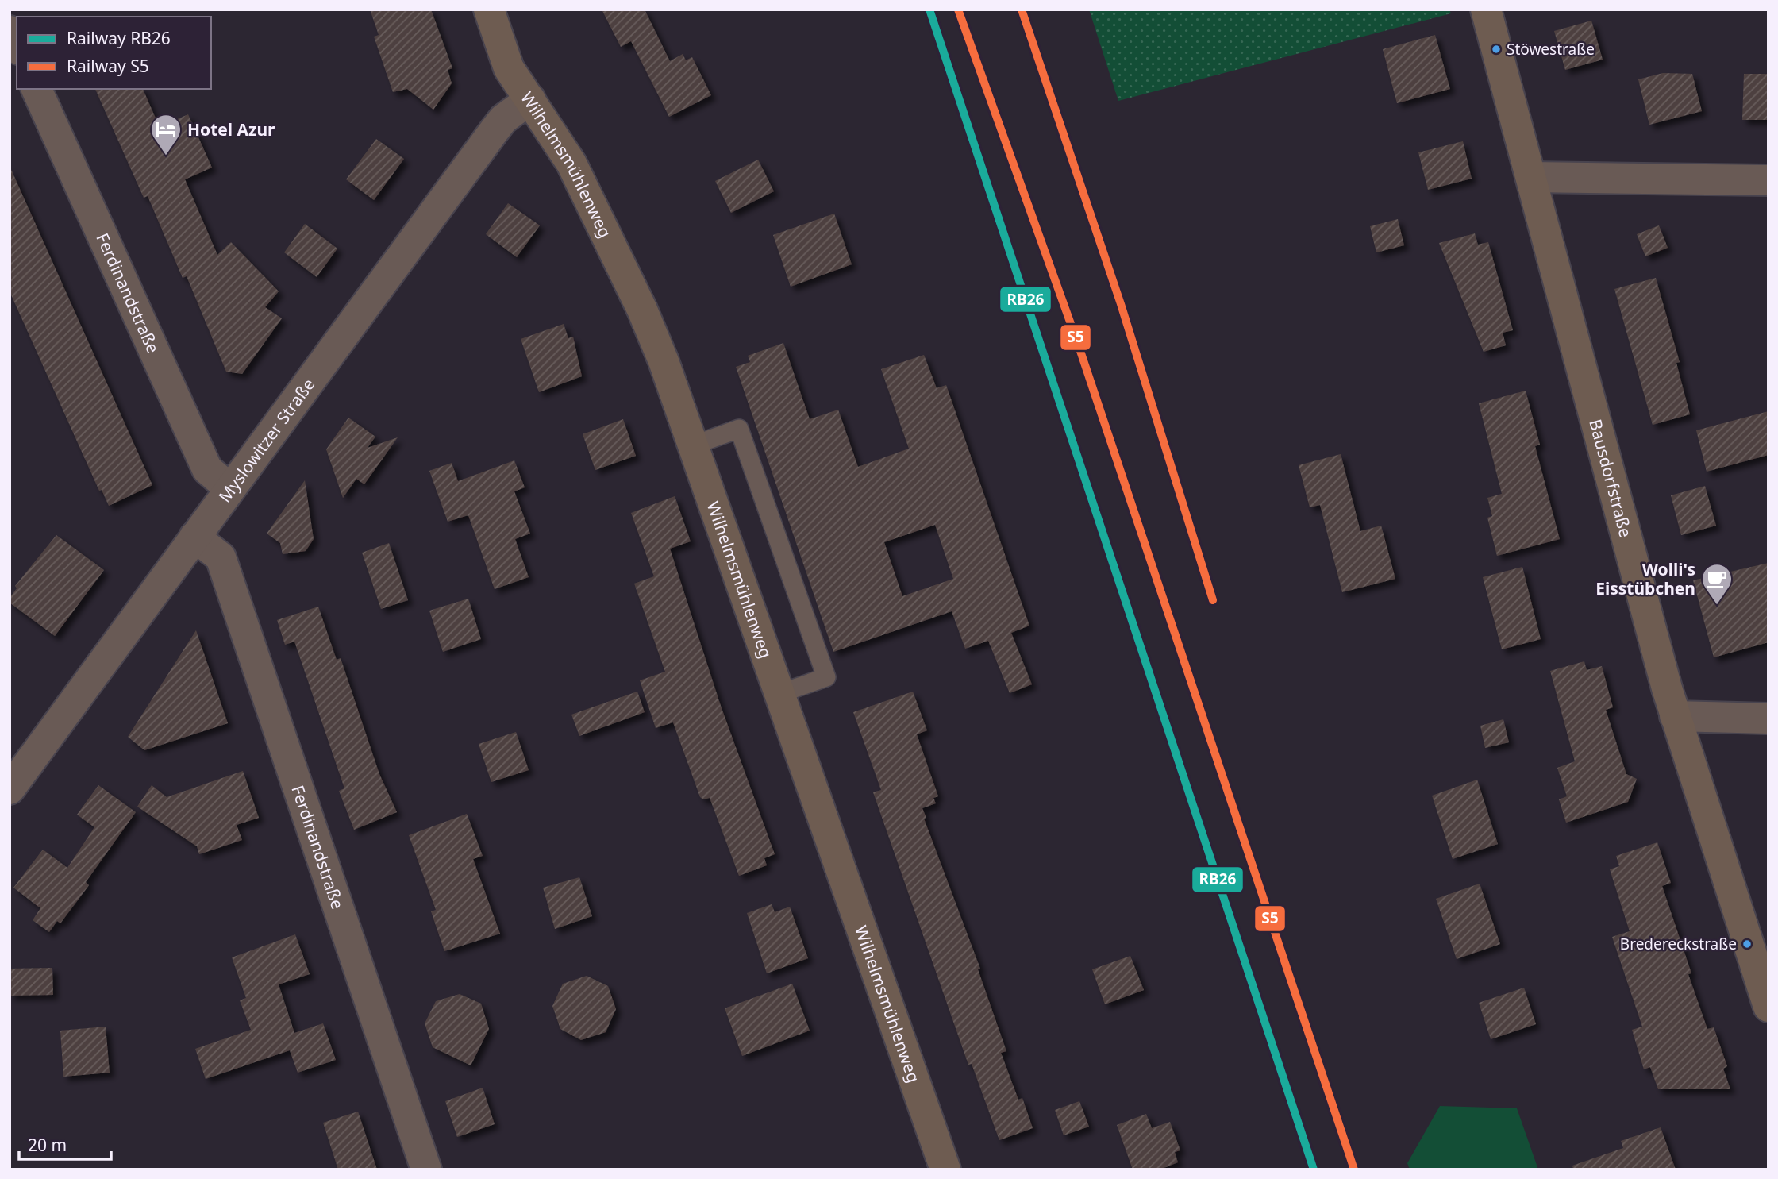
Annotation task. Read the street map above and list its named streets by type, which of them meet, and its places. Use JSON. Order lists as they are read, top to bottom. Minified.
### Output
{"streets":{"street":["Wilhelmsmühlenweg","Ferdinandstraße","Myslowitzer Straße","Bausdorfstraße"]},"crossings":[["Wilhelmsmühlenweg","Myslowitzer Straße"],["Ferdinandstraße","Myslowitzer Straße"]],"places":{"other":["Stöwestraße","Bredereckstraße"],"hotel":["Hotel Azur"],"cafe":["Wolli's Eisstübchen"]},"lines":["rail line RB26","rail line S5"],"legend":["Railway RB26","Railway S5"],"scale_bar":"20 m"}
